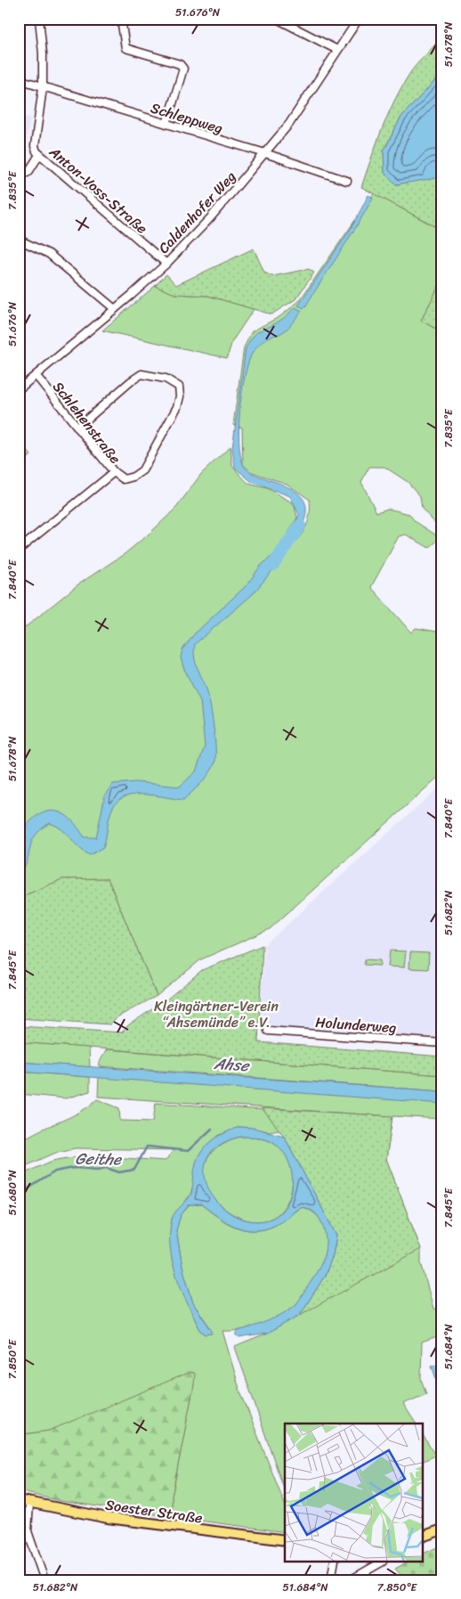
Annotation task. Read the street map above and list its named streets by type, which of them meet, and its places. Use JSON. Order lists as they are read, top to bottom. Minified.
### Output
{"streets":{"main road":["Soester Straße"],"street":["Schleppweg","Anton-Voss-Straße","Caldenhofer Weg","Schlehenstraße","Holunderweg"]},"crossings":[["Schleppweg","Anton-Voss-Straße"],["Schleppweg","Caldenhofer Weg"],["Anton-Voss-Straße","Caldenhofer Weg"],["Caldenhofer Weg","Schlehenstraße"]],"water":["Ahse","Geithe"],"parks":["Kleingärtner-Verein “Ahsemünde” e.V."],"coordinates":["51.676°N","51.678°N","7.835°E","7.840°E","51.682°N","7.845°E","51.680°N","51.684°N","7.850°E"]}
